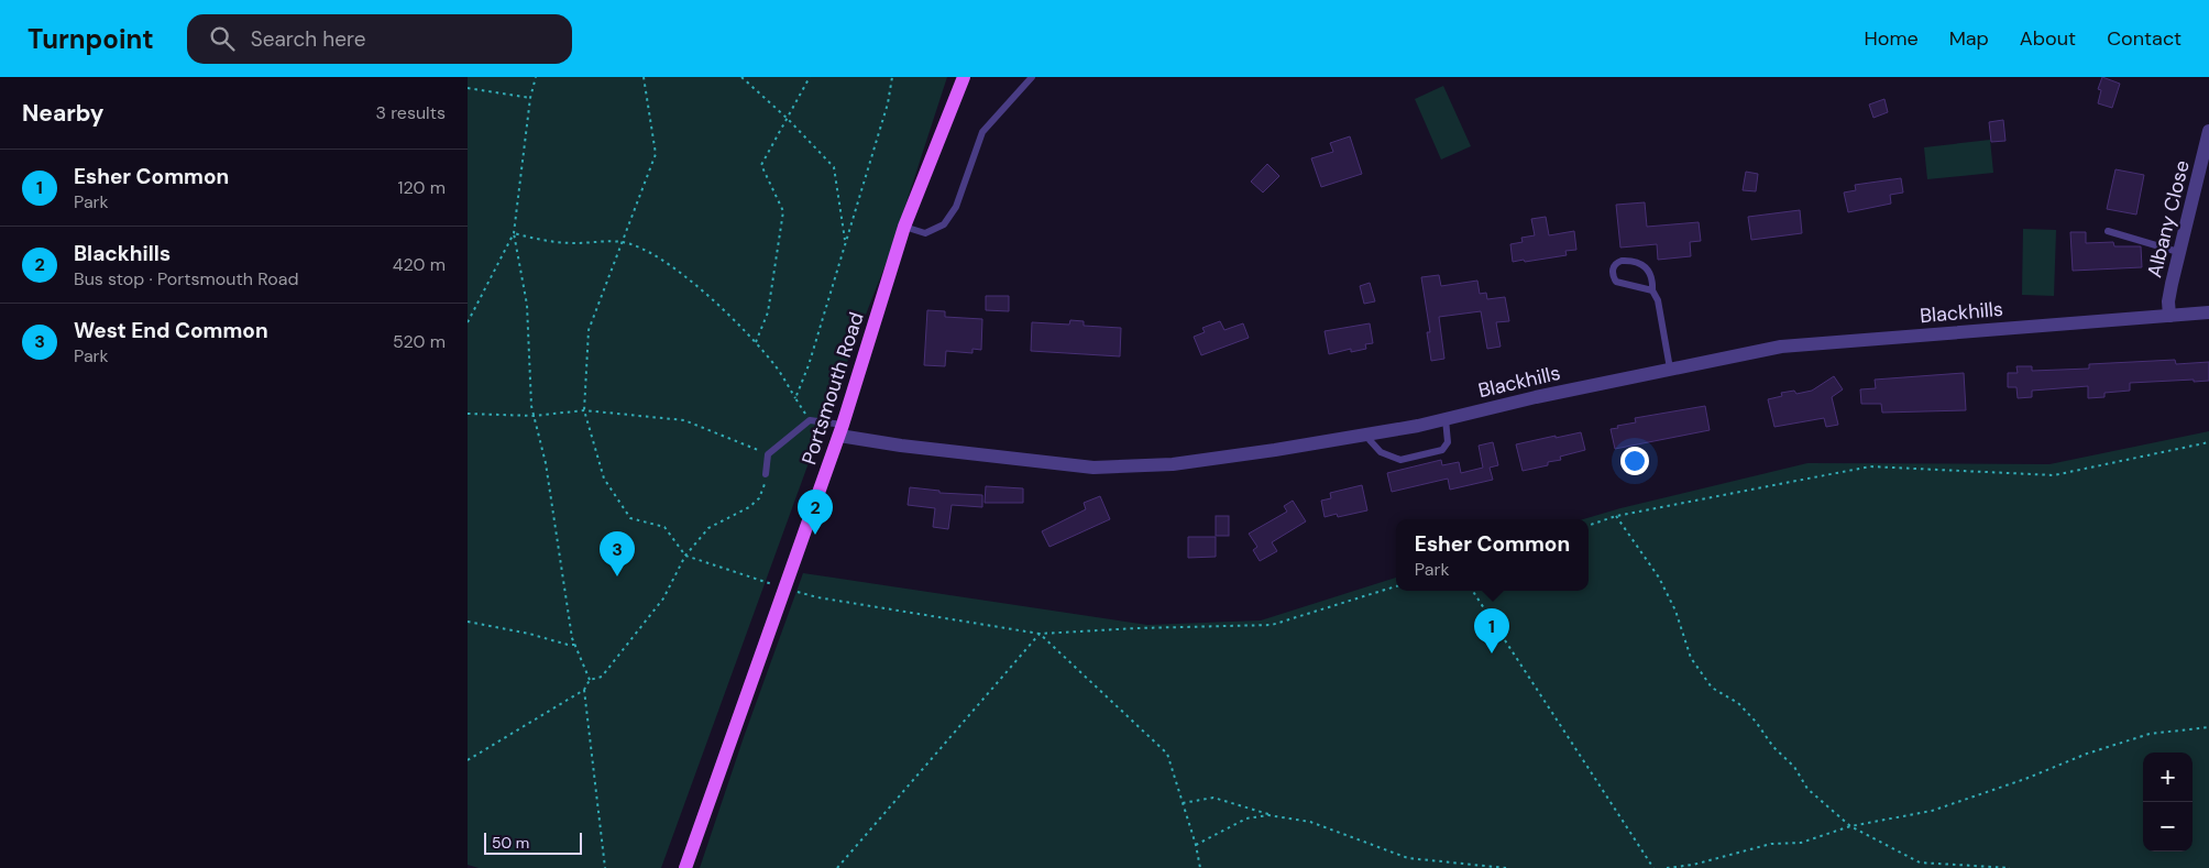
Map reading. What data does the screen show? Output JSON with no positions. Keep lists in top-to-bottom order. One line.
{"streets":{"main road":["Portsmouth Road"],"street":["Albany Close","Blackhills"]},"crossings":[["Albany Close","Blackhills"],["Blackhills","Portsmouth Road"]],"scale_bar":"50 m","page":{"header":"Turnpoint","search":"Search here","nav":["Home","Map","About","Contact"],"heading":["Nearby","3 results"],"list":[{"mark":"1","name":"Esher Common","note":"Park","value":"120 m"},{"mark":"2","name":"Blackhills","note":"Bus stop · Portsmouth Road","value":"420 m"},{"mark":"3","name":"West End Common","note":"Park","value":"520 m"}],"pins":["2","3","1"],"popup":["Esher Common","Park"],"map_buttons":["+","−"],"scale":"50 m"}}
